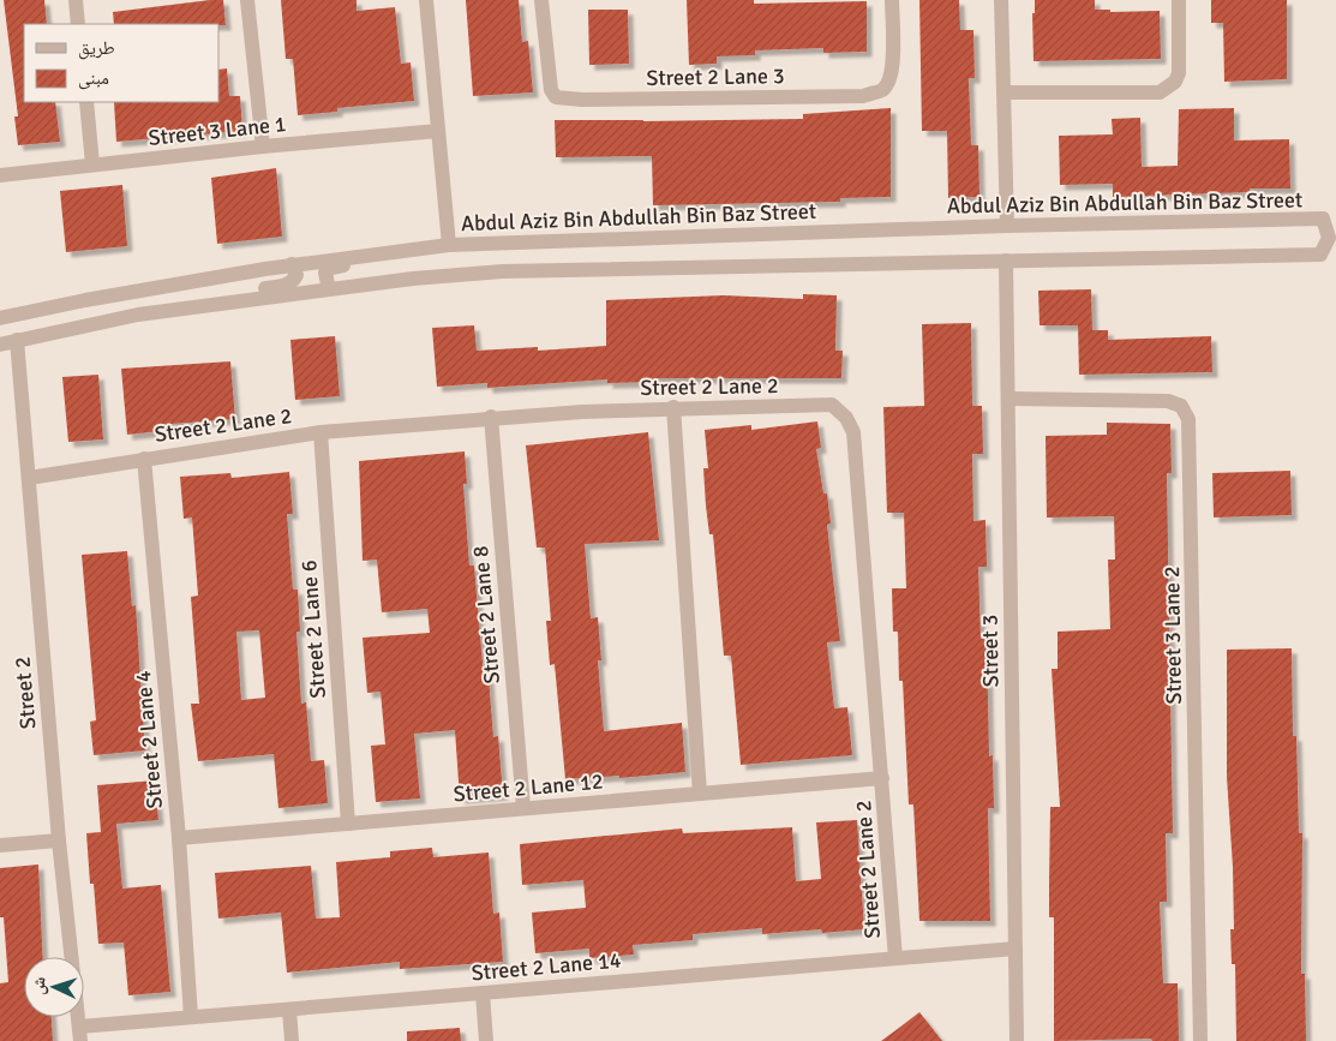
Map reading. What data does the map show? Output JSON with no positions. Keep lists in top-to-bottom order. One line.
{"streets":{"street":["Street 2 Lane 3","Street 3 Lane 1","Abdul Aziz Bin Abdullah Bin Baz Street","Street 2 Lane 2","Street 2 Lane 8","Street 2 Lane 6","Street 3 Lane 2","Street 3","Street 2","Street 2 Lane 4","Street 2 Lane 12","Street 2 Lane 14"]},"crossings":[["Abdul Aziz Bin Abdullah Bin Baz Street","Street 3"],["Abdul Aziz Bin Abdullah Bin Baz Street","Street 2"],["Street 2 Lane 2","Street 2 Lane 8"],["Street 2 Lane 2","Street 2 Lane 6"],["Street 2 Lane 2","Street 2"],["Street 2 Lane 2","Street 2 Lane 4"],["Street 2 Lane 2","Street 2 Lane 12"],["Street 2 Lane 2","Street 2 Lane 14"],["Street 2 Lane 8","Street 2 Lane 12"],["Street 2 Lane 6","Street 2 Lane 12"],["Street 3 Lane 2","Street 3"],["Street 3","Street 2 Lane 14"],["Street 2","Street 2 Lane 14"],["Street 2 Lane 4","Street 2 Lane 12"],["Street 2 Lane 4","Street 2 Lane 14"]],"legend":["طريق","مبنى"],"north":"left"}
